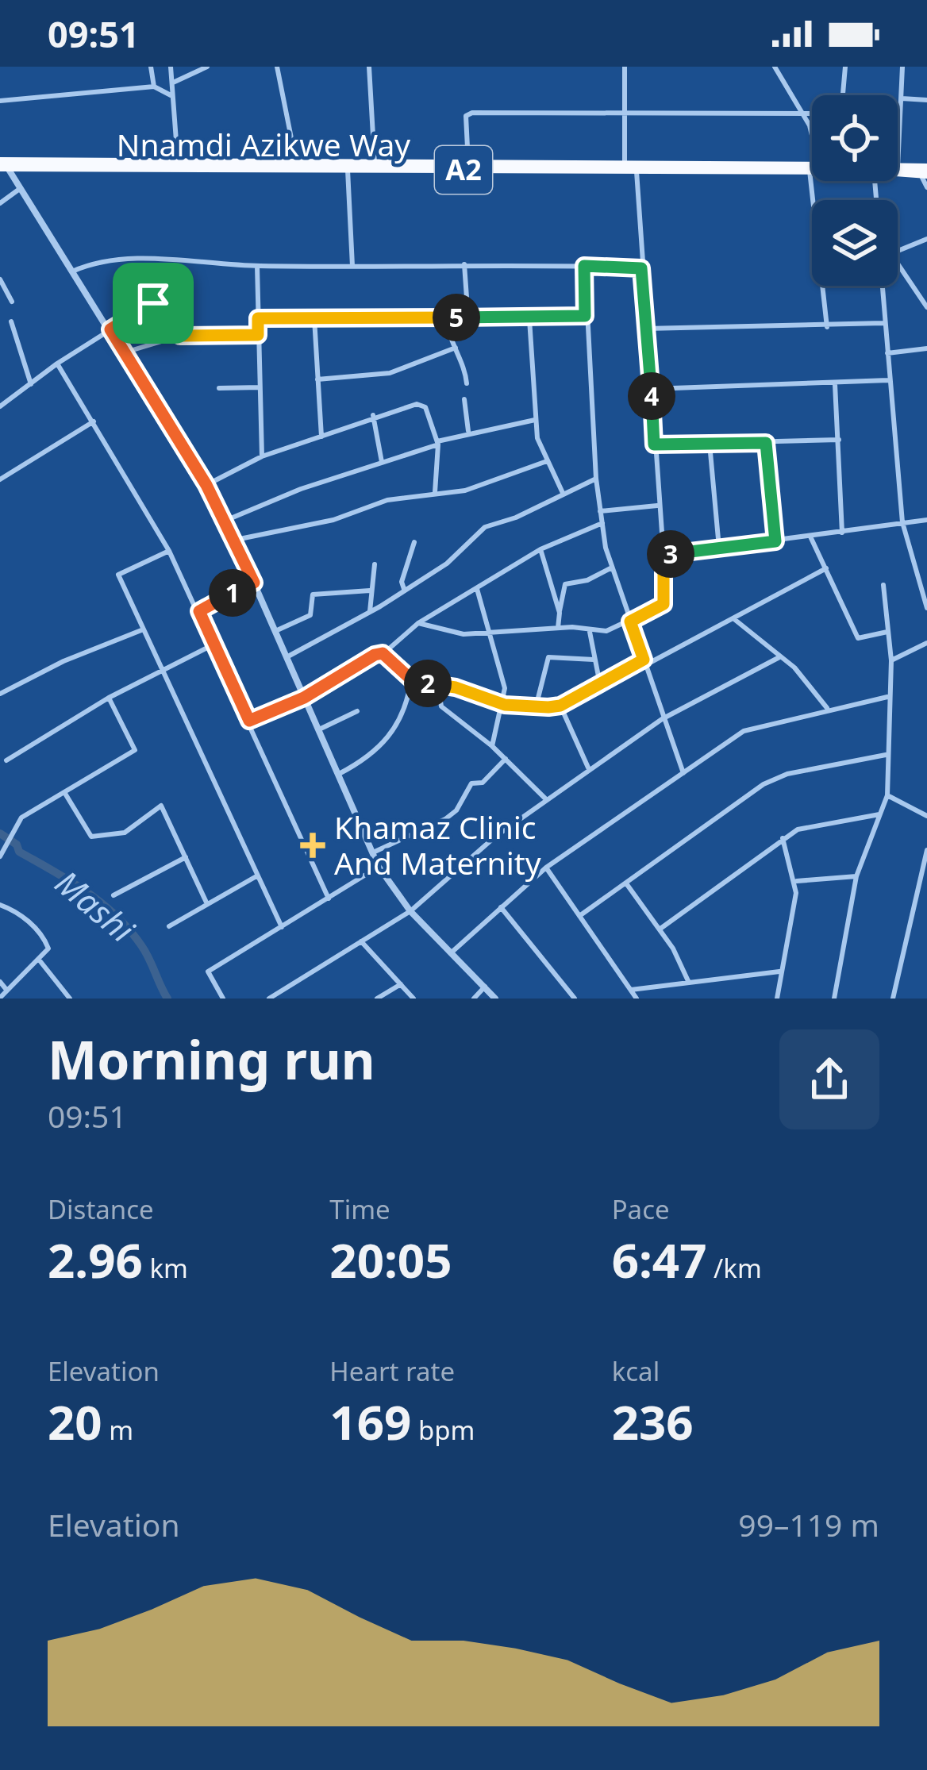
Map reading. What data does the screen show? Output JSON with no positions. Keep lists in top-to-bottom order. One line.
{"streets":{"highway":["Nnamdi Azikwe Way","A2"]},"water":["Mashi"],"places":{"health":["Khamaz Clinic And Maternity"]},"page":{"status":"09:51","pins":["5","4","3","1","2"],"heading":["Morning run","09:51"],"stats":[["Distance","2.96 km"],["Time","20:05"],["Pace","6:47 /km"],["Elevation","20 m"],["Heart rate","169 bpm"],["kcal","236"]],"chart":["Elevation","99–119 m"]}}
